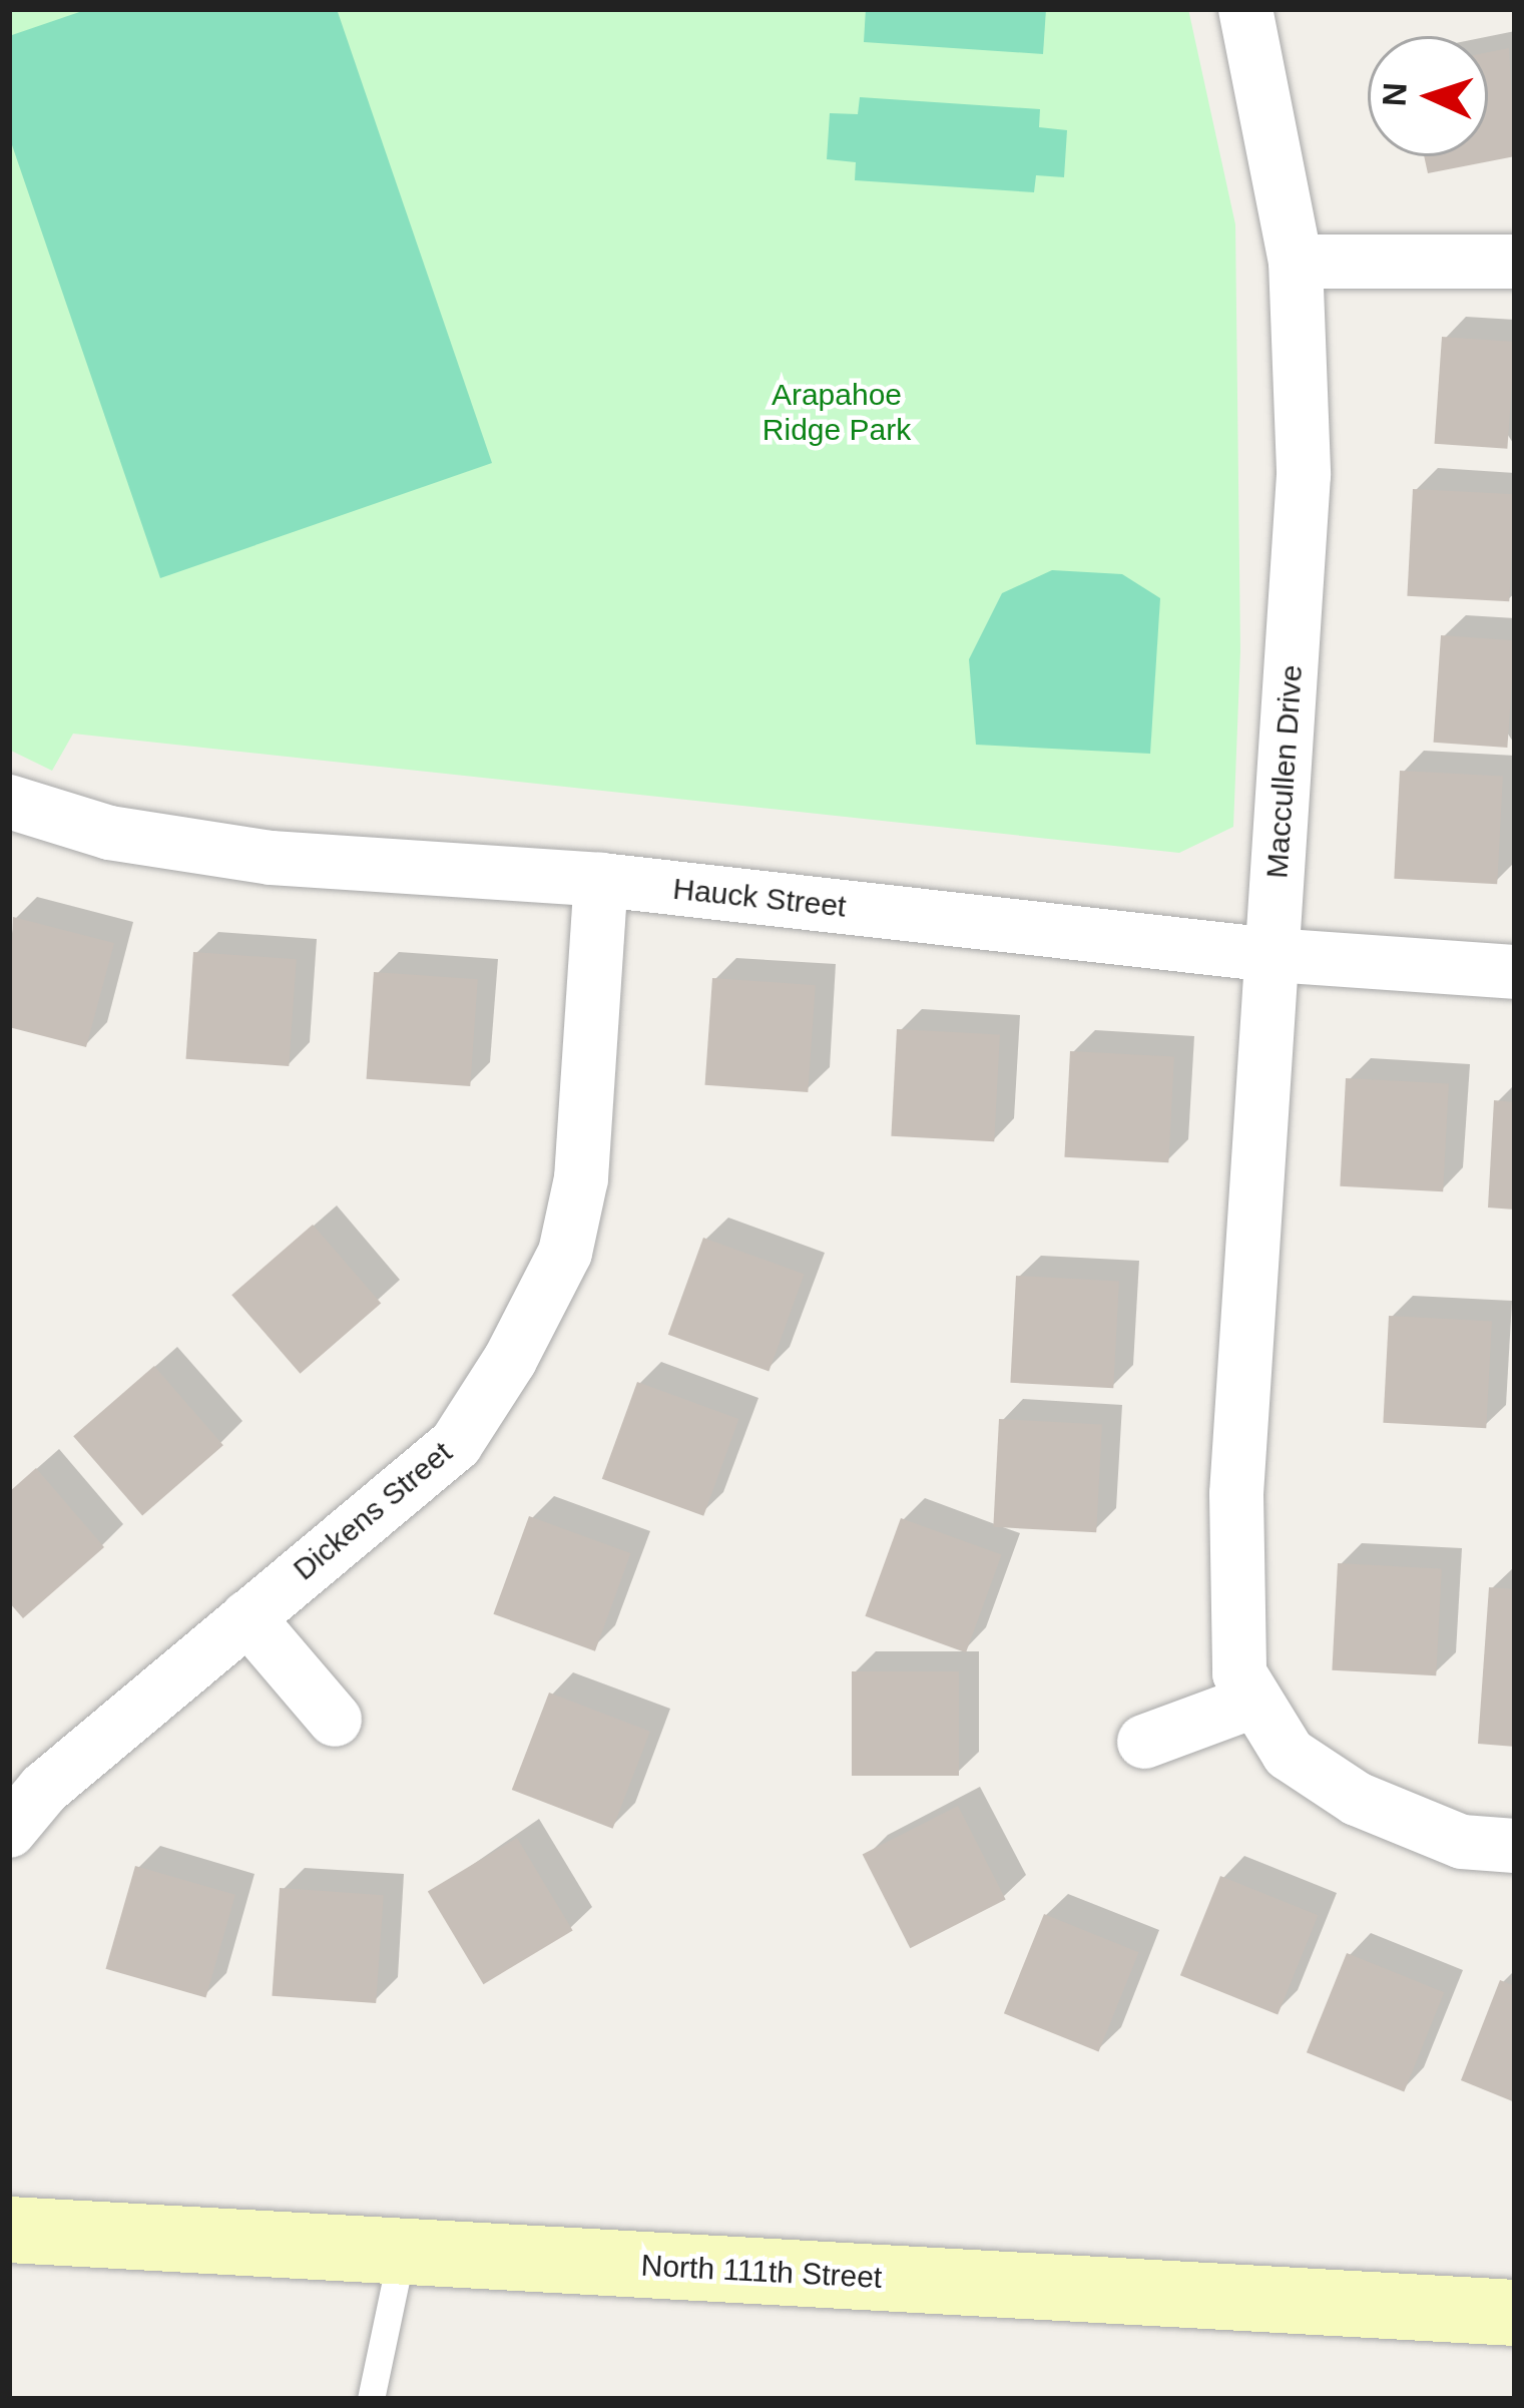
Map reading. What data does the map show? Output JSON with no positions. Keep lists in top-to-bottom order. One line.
{"streets":{"street":["Maccullen Drive","Hauck Street","Dickens Street","North 111th Street"]},"crossings":[["Maccullen Drive","Hauck Street"],["Hauck Street","Dickens Street"]],"parks":["Arapahoe Ridge Park"],"north":"left"}
